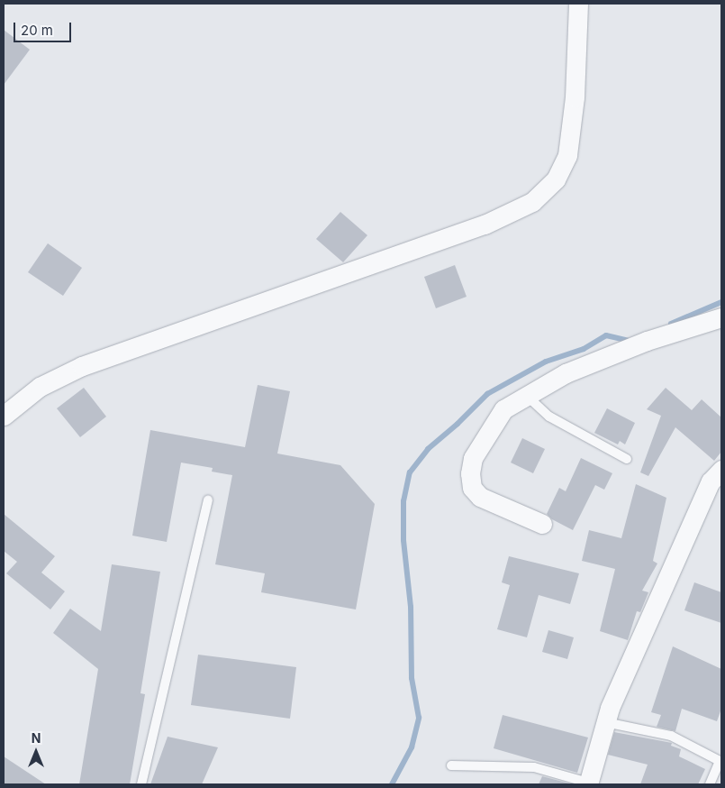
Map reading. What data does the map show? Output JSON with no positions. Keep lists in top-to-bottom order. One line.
{"scale_bar":"20 m","north":"top"}
